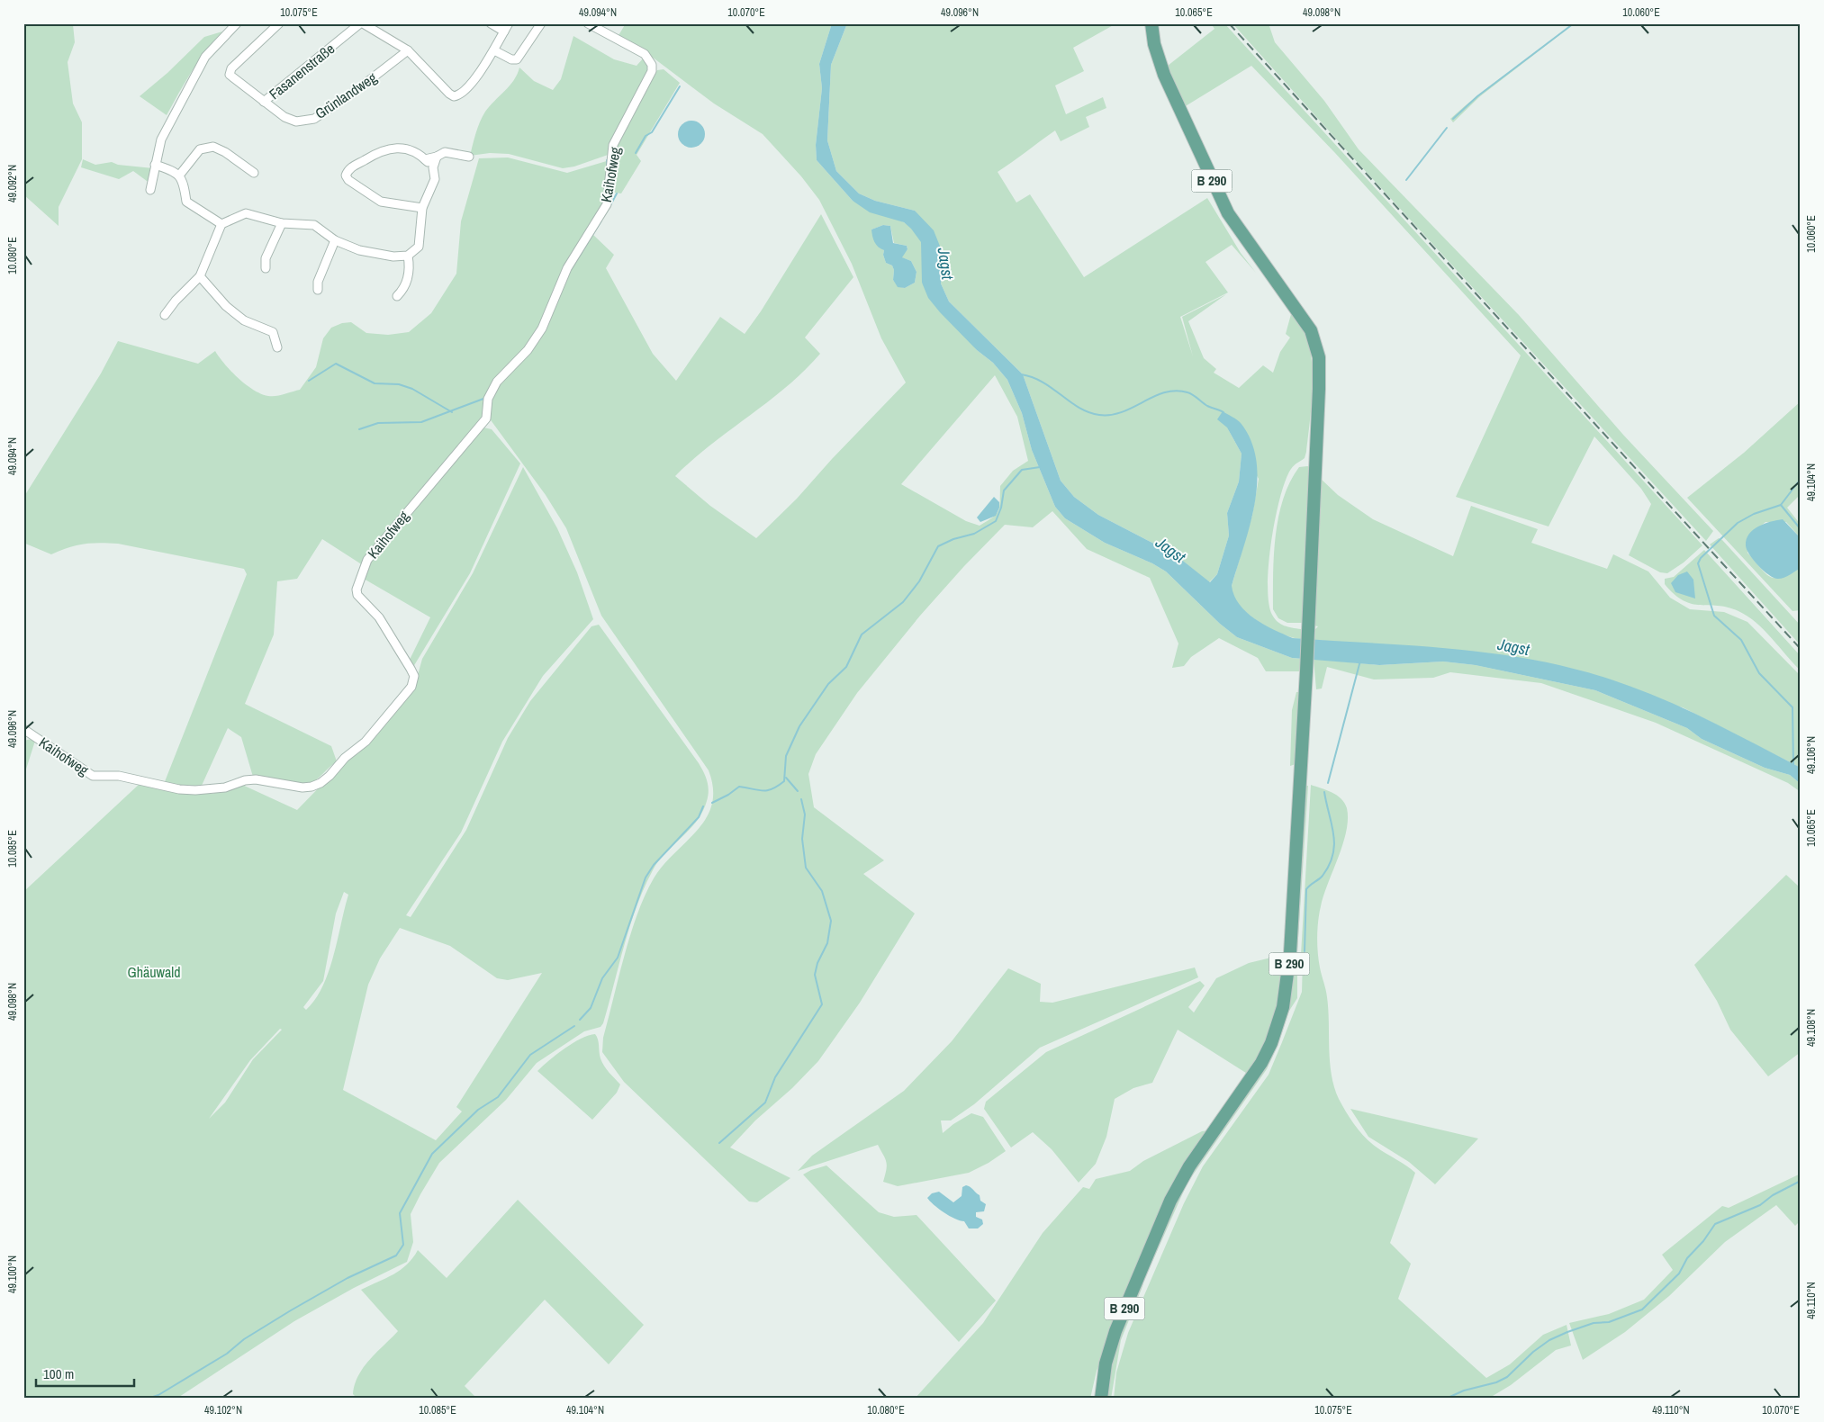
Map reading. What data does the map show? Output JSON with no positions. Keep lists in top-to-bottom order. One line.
{"streets":{"main road":["B 290"],"street":["Fasanenstraße","Grünlandweg","Kaihofweg"]},"crossings":[["Fasanenstraße","Grünlandweg"]],"water":["Jagst"],"parks":["Ghäuwald"],"scale_bar":"100 m","coordinates":["10.075°E","49.094°N","10.070°E","49.096°N","10.065°E","49.098°N","10.060°E","49.092°N","10.080°E","49.104°N","49.106°N","10.085°E","49.108°N","49.100°N","49.110°N","49.102°N"]}
